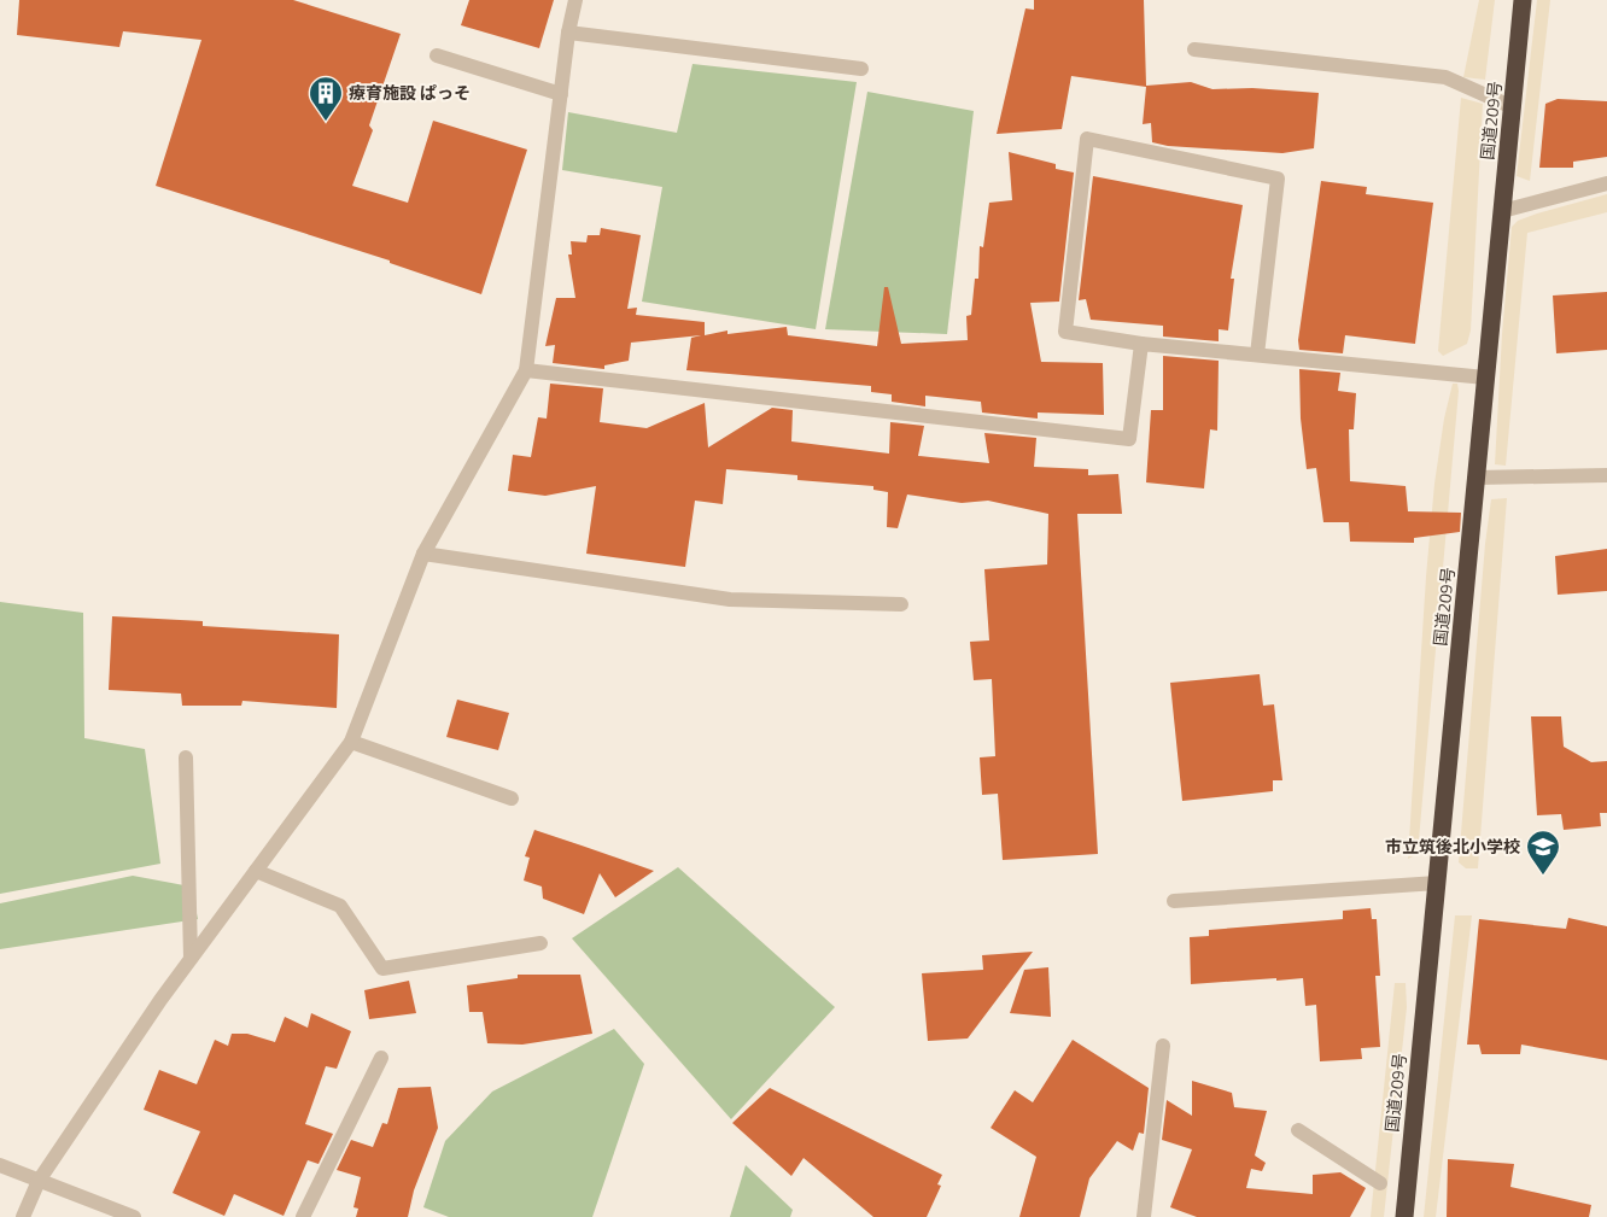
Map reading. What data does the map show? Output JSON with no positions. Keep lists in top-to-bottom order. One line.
{"streets":{"highway":["国道209号"]},"places":{"building":["療育施設 ぱっそ"],"school or university":["市立筑後北小学校"]}}
